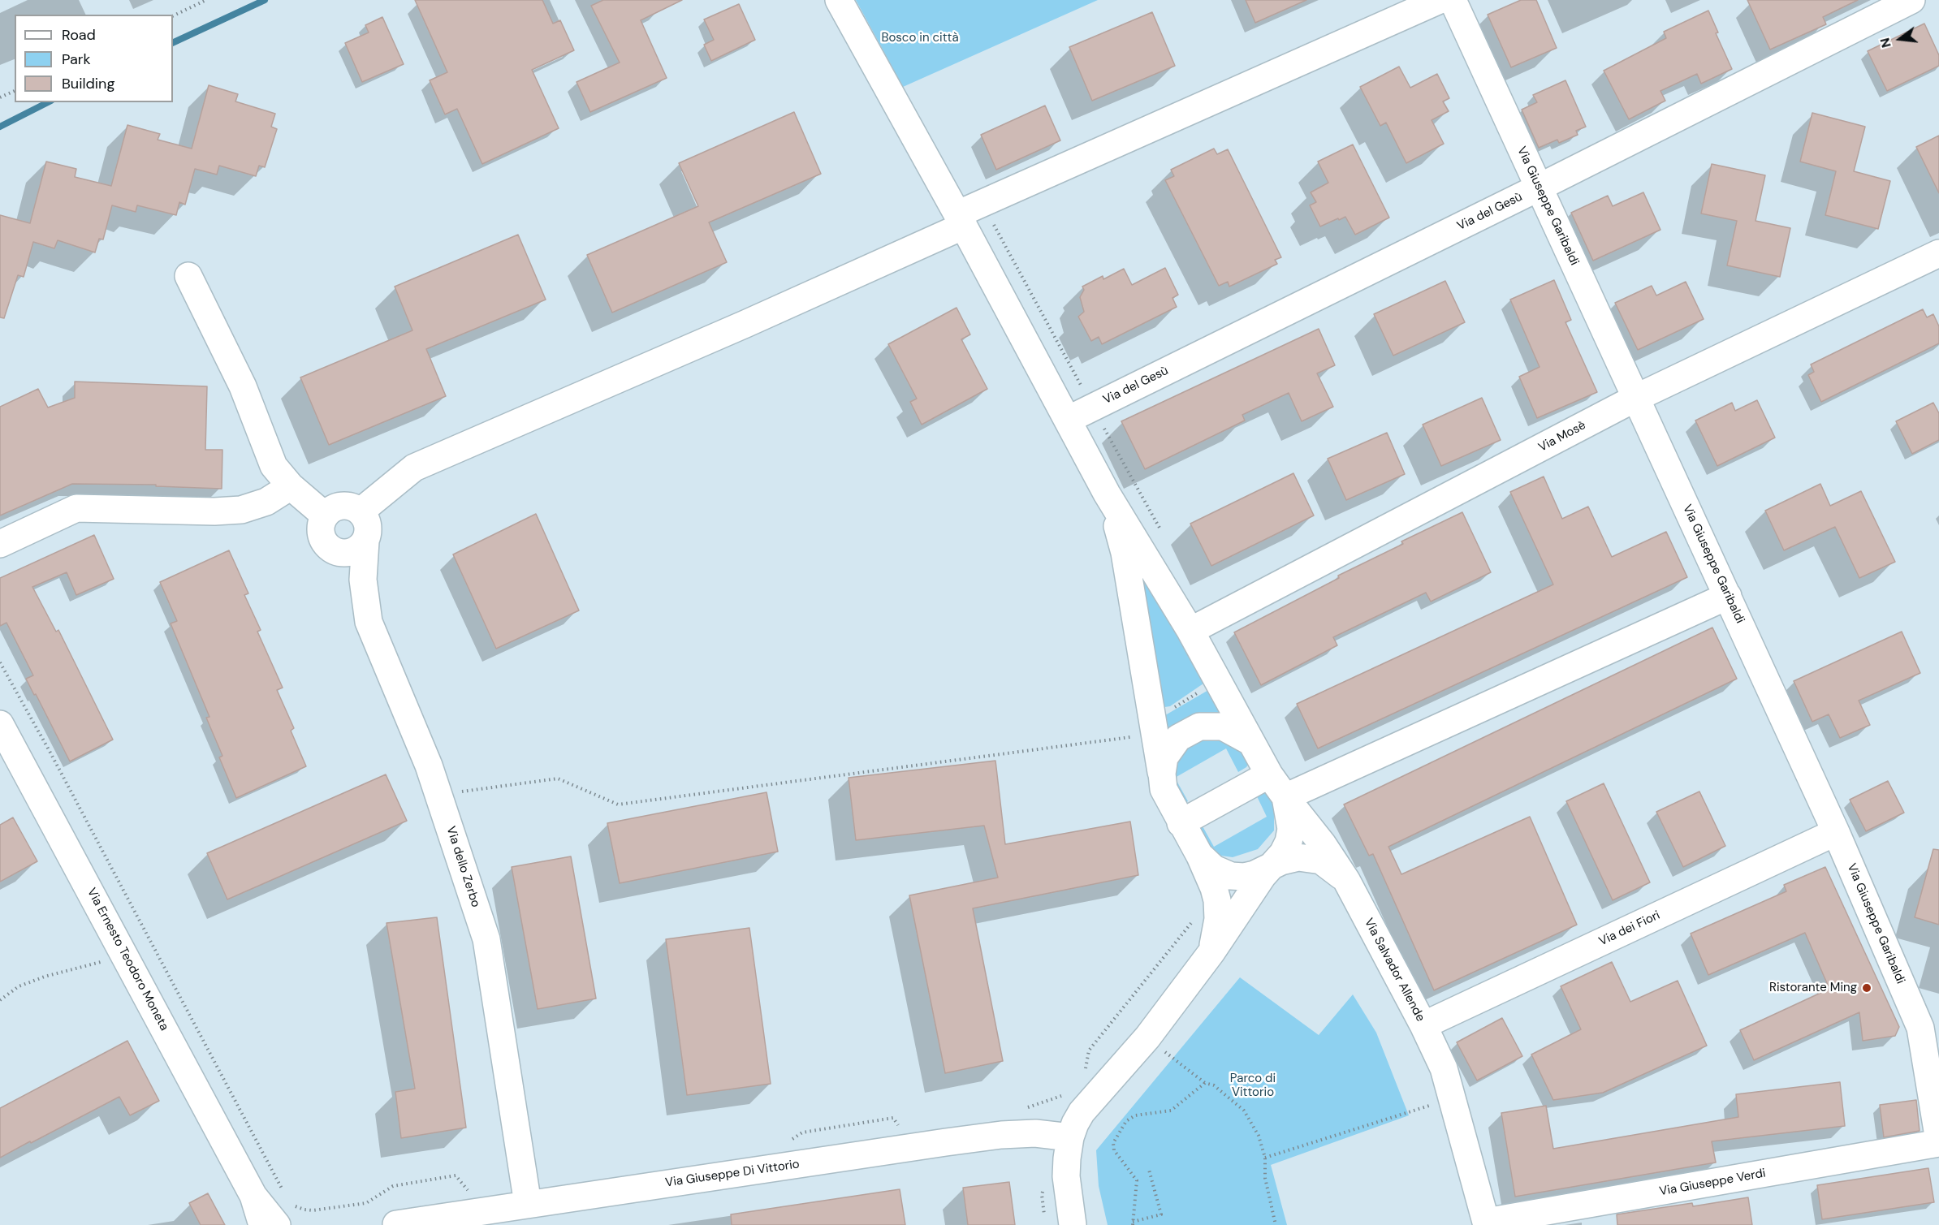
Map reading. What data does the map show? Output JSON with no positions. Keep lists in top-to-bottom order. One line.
{"streets":{"street":["Via Giuseppe Garibaldi","Via del Gesù","Via Mosè","Via dello Zerbo","Via dei Fiori","Via Ernesto Teodoro Moneta","Via Salvador Allende","Via Giuseppe Di Vittorio","Via Giuseppe Verdi"]},"crossings":[["Via Giuseppe Garibaldi","Via del Gesù"],["Via Giuseppe Garibaldi","Via Mosè"],["Via Giuseppe Garibaldi","Via dei Fiori"],["Via Giuseppe Garibaldi","Via Giuseppe Verdi"],["Via Mosè","Via Salvador Allende"],["Via dello Zerbo","Via Giuseppe Di Vittorio"],["Via dei Fiori","Via Salvador Allende"],["Via Salvador Allende","Via Giuseppe Verdi"]],"parks":["Bosco in città","Parco di Vittorio"],"places":["Ristorante Ming"],"legend":["Road","Park","Building"],"north":"left"}
